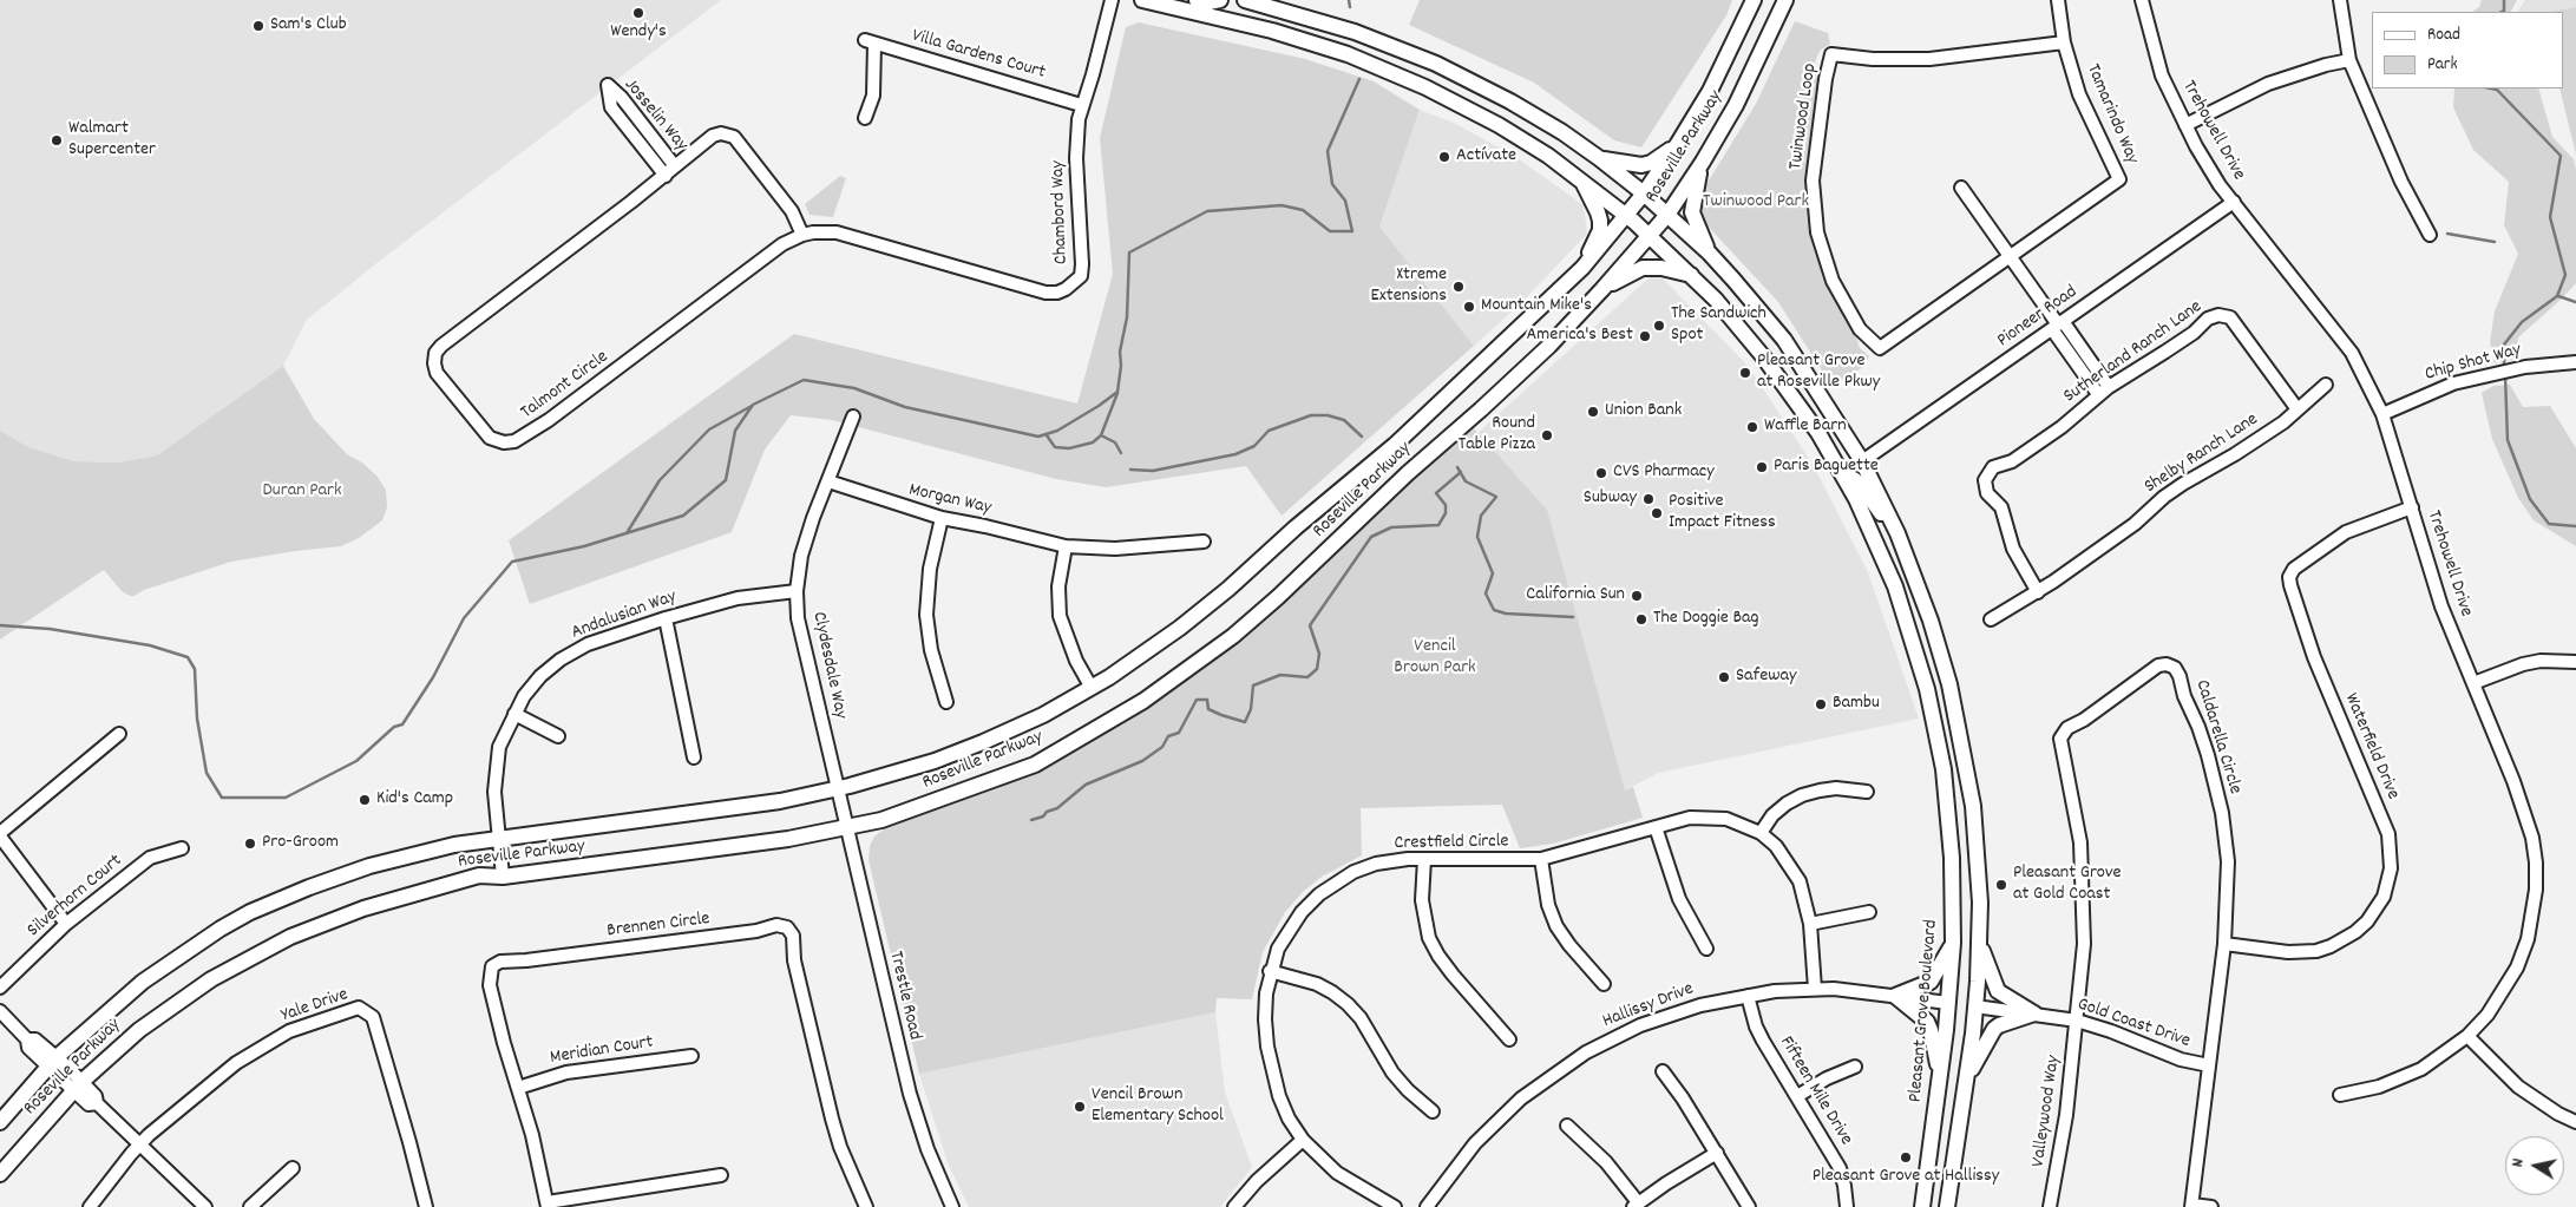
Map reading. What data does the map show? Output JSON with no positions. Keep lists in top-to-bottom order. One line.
{"streets":{"main road":["Roseville Parkway","Pleasant Grove Boulevard"],"street":["Villa Gardens Court","Tamarindo Way","Josselin Way","Twinwood Loop","Trehowell Drive","Chambord Way","Pioneer Road","Sutherland Ranch Lane","Chip Shot Way","Talmont Circle","Shelby Ranch Lane","Morgan Way","Andalusian Way","Clydesdale Way","Caldarella Circle","Waterfield Drive","Crestfield Circle","Silverhorn Court","Brennen Circle","Trestle Road","Yale Drive","Hallissy Drive","Gold Coast Drive","Meridian Court","Fifteen Mile Drive","Valleywood Way"]},"crossings":[["Villa Gardens Court","Chambord Way"],["Tamarindo Way","Twinwood Loop"],["Josselin Way","Talmont Circle"],["Trehowell Drive","Pioneer Road"],["Trehowell Drive","Chip Shot Way"],["Trehowell Drive","Waterfield Drive"],["Roseville Parkway","Andalusian Way"],["Roseville Parkway","Clydesdale Way"],["Roseville Parkway","Trestle Road"],["Roseville Parkway","Pleasant Grove Boulevard"],["Chambord Way","Talmont Circle"],["Sutherland Ranch Lane","Shelby Ranch Lane"],["Morgan Way","Clydesdale Way"],["Andalusian Way","Clydesdale Way"],["Clydesdale Way","Trestle Road"],["Caldarella Circle","Waterfield Drive"],["Caldarella Circle","Gold Coast Drive"],["Caldarella Circle","Valleywood Way"],["Crestfield Circle","Hallissy Drive"],["Brennen Circle","Meridian Court"],["Hallissy Drive","Pleasant Grove Boulevard"],["Hallissy Drive","Fifteen Mile Drive"],["Gold Coast Drive","Valleywood Way"]],"parks":["Twinwood Park","Duran Park","Vencil Brown Park"],"places":["Wendy's","Sam's Club","Walmart Supercenter","Actívate","Xtreme Extensions","Mountain Mike's","The Sandwich Spot","America's Best","Pleasant Grove at Roseville Pkwy","Union Bank","Waffle Barn","Round Table Pizza","Paris Baguette","CVS Pharmacy","Subway","Positive Impact Fitness","California Sun","The Doggie Bag","Safeway","Bambu","Kid's Camp","Pro-Groom","Pleasant Grove at Gold Coast","Vencil Brown Elementary School","Pleasant Grove at Hallissy"],"legend":["Road","Park"],"north":"left"}
